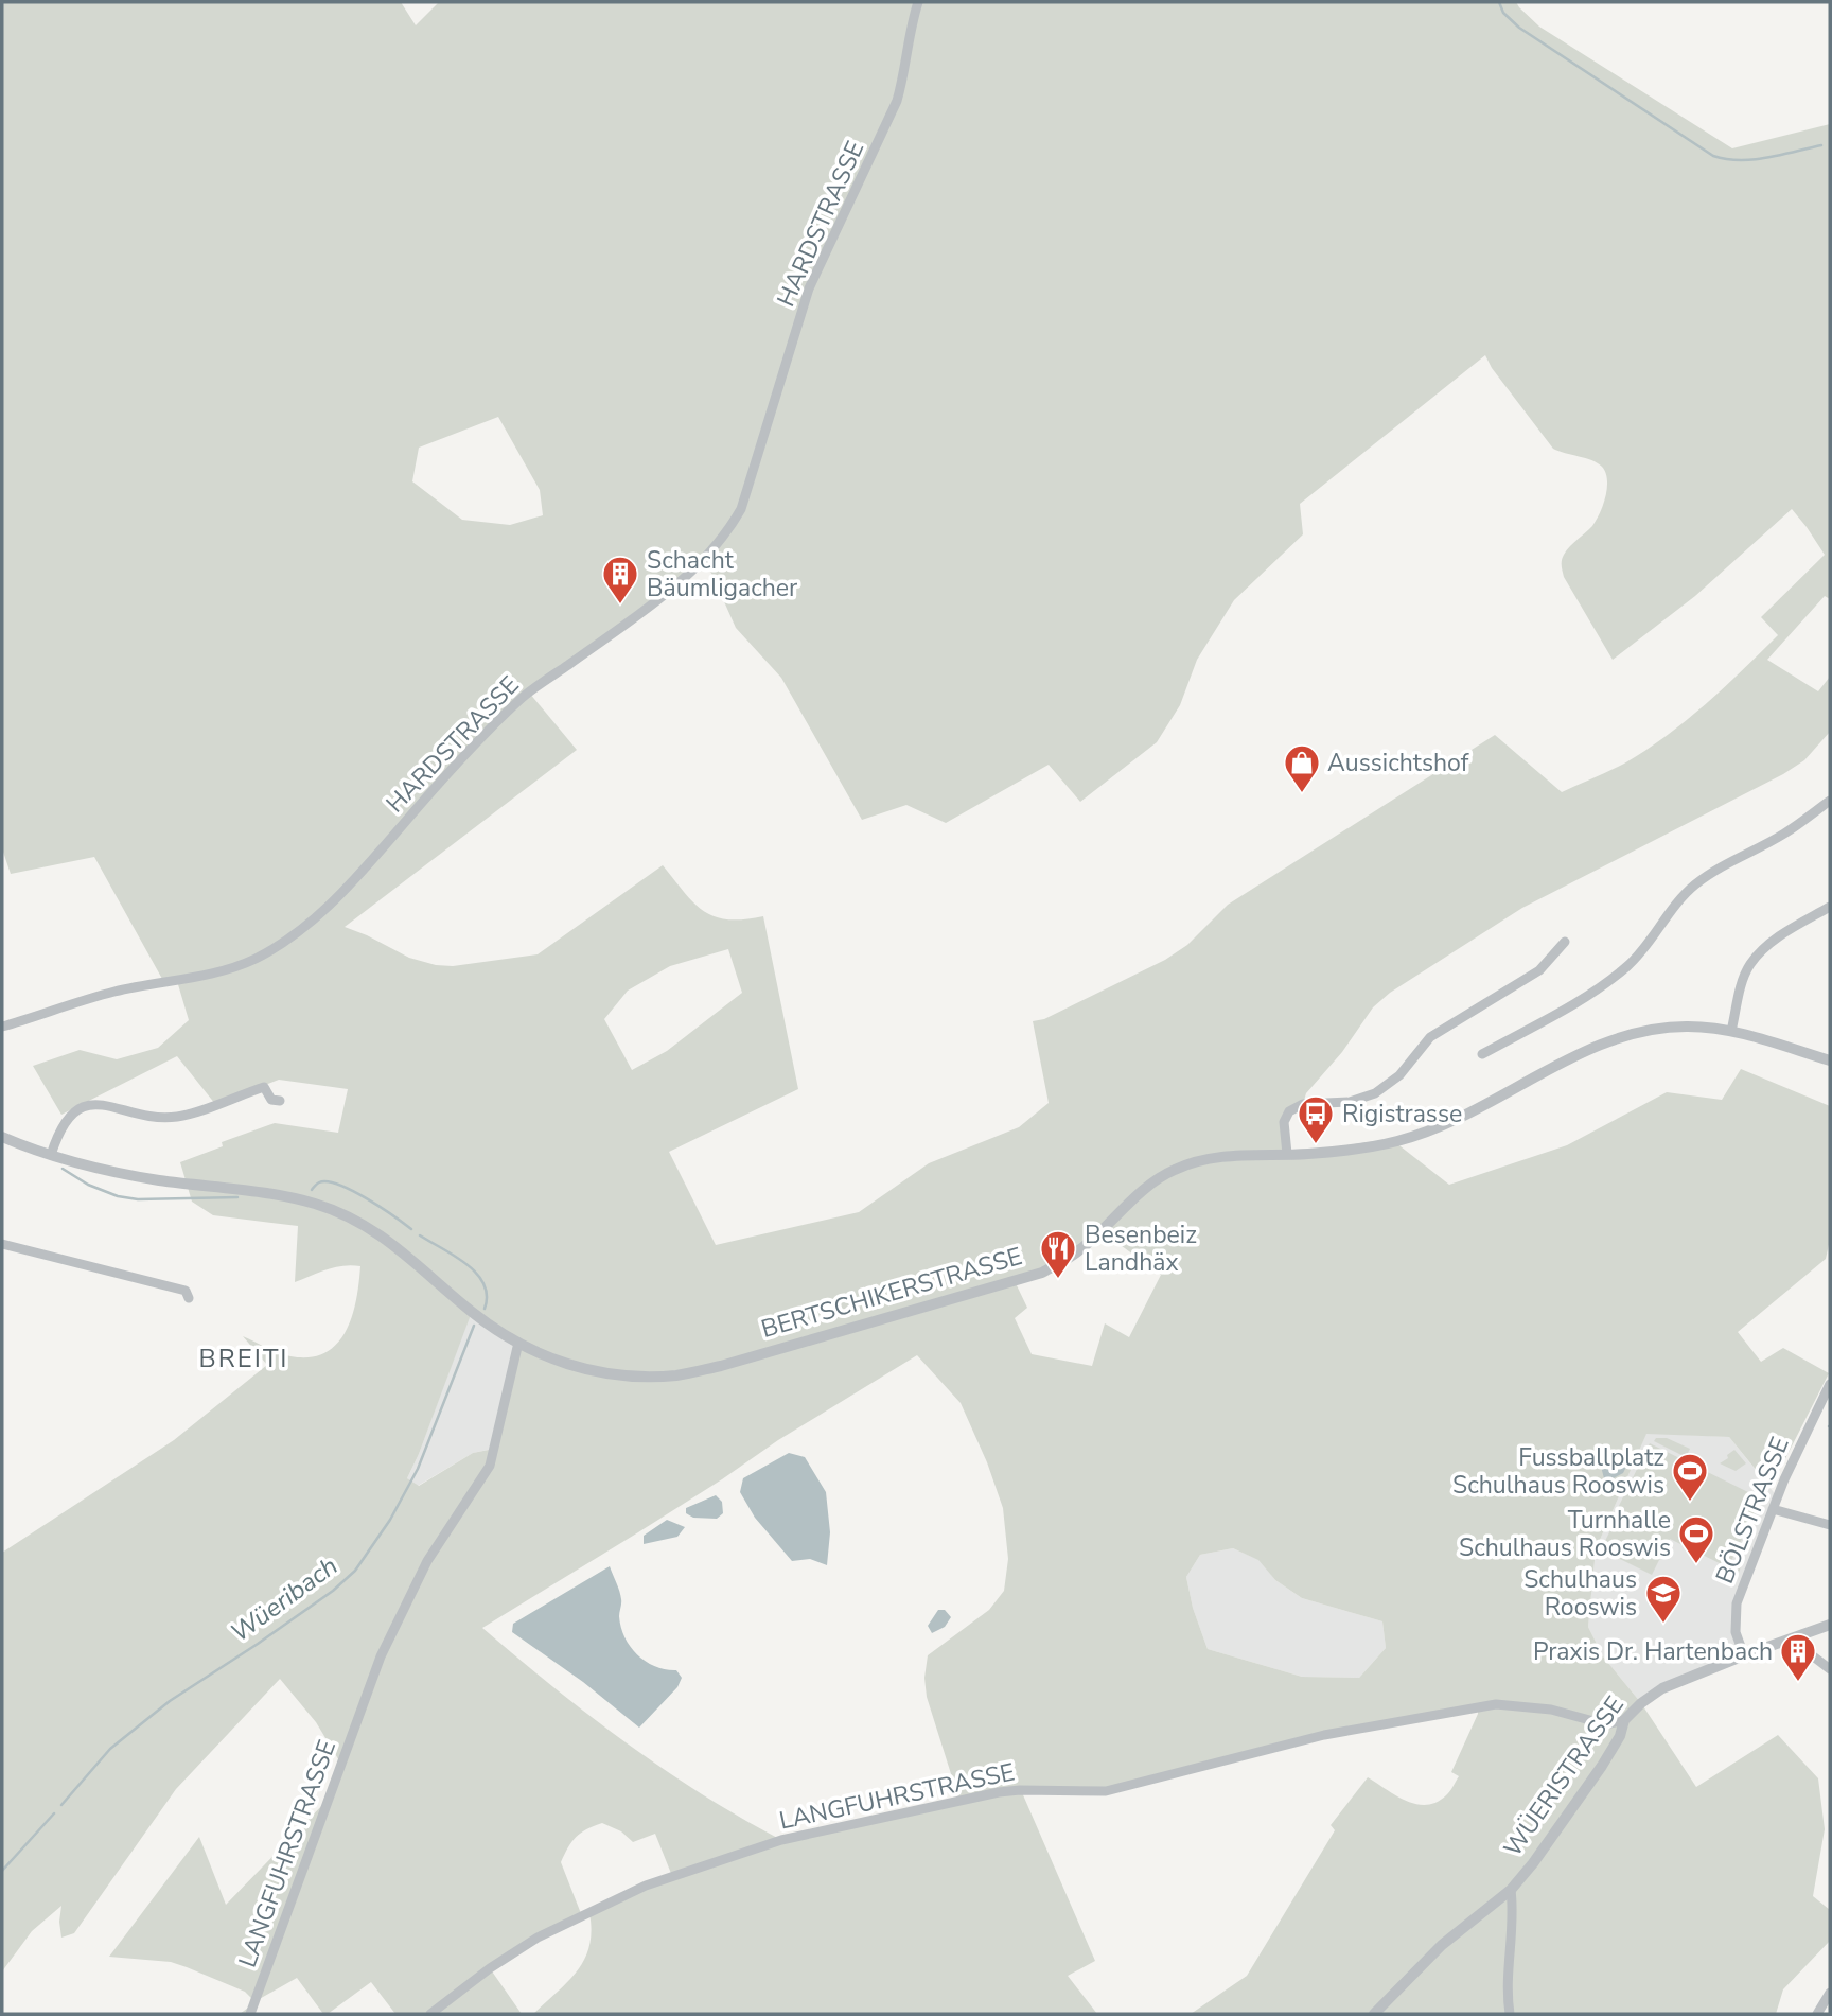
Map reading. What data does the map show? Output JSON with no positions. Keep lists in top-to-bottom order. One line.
{"streets":{"street":["HARDSTRASSE","BERTSCHIKERSTRASSE","BÖLSTRASSE","WÜERISTRASSE","LANGFUHRSTRASSE"]},"crossings":[["BERTSCHIKERSTRASSE","LANGFUHRSTRASSE"],["BÖLSTRASSE","WÜERISTRASSE"],["WÜERISTRASSE","LANGFUHRSTRASSE"]],"districts":["BREITI"],"water":["Wüeribach"],"places":{"building":["Schacht Bäumligacher","Praxis Dr. Hartenbach"],"shop":["Aussichtshof"],"bus stop":["Rigistrasse"],"restaurant":["Besenbeiz Landhäx"],"sports":["Fussballplatz Schulhaus Rooswis","Turnhalle Schulhaus Rooswis"],"school or university":["Schulhaus Rooswis"]}}
